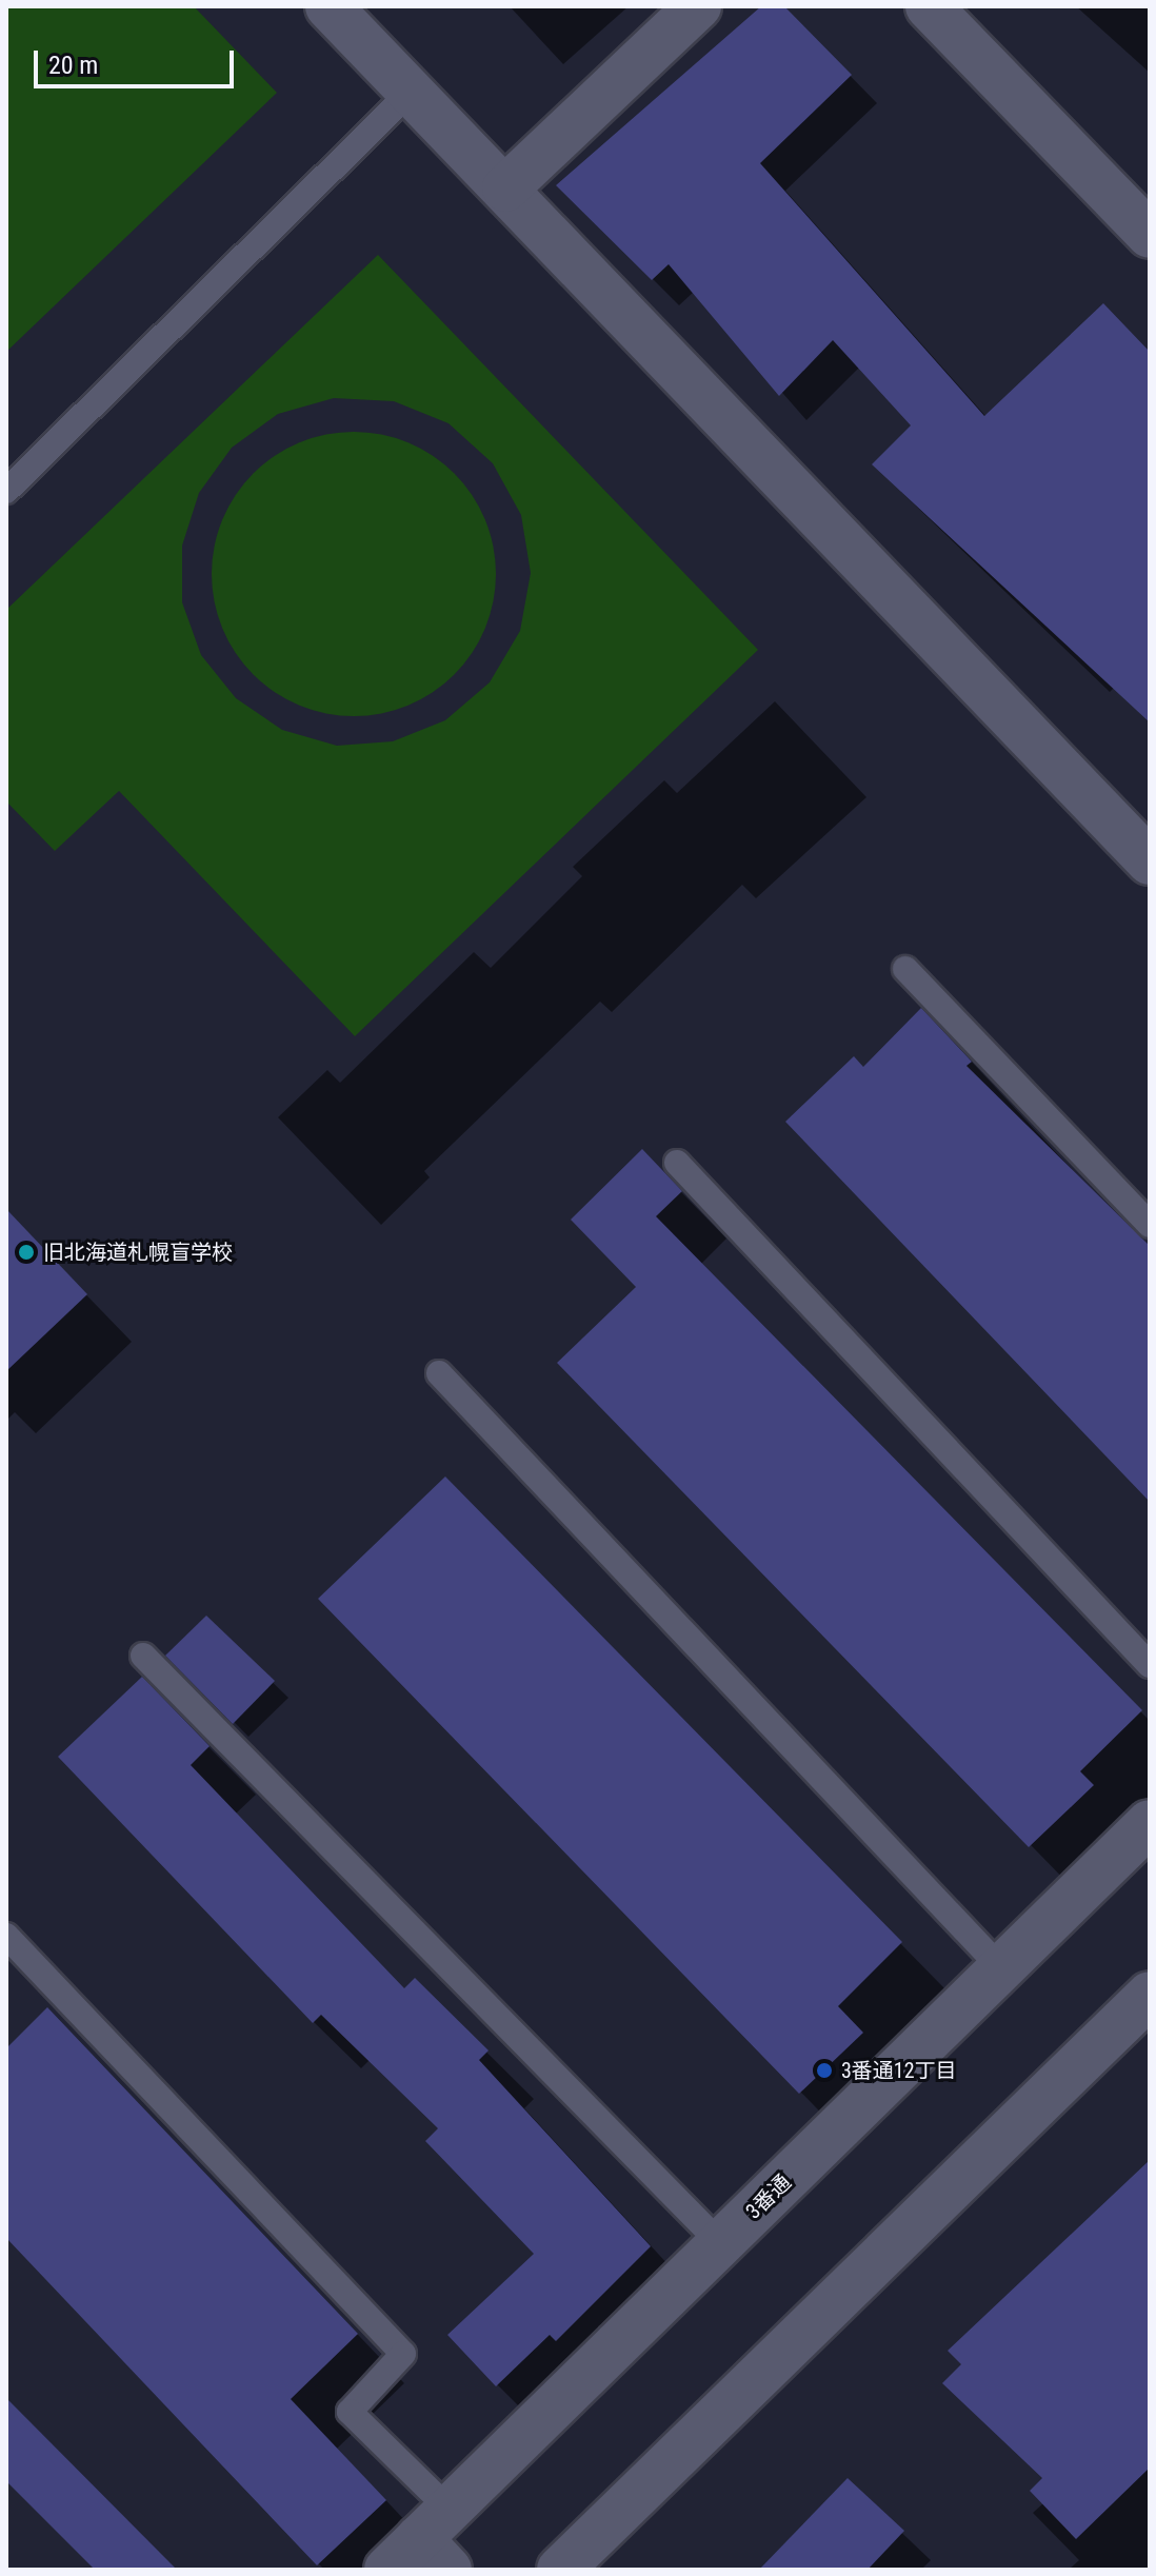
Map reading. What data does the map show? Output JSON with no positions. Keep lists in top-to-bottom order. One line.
{"streets":{"street":["3番通"]},"places":["旧北海道札幌盲学校","3番通12丁目"],"scale_bar":"20 m"}
